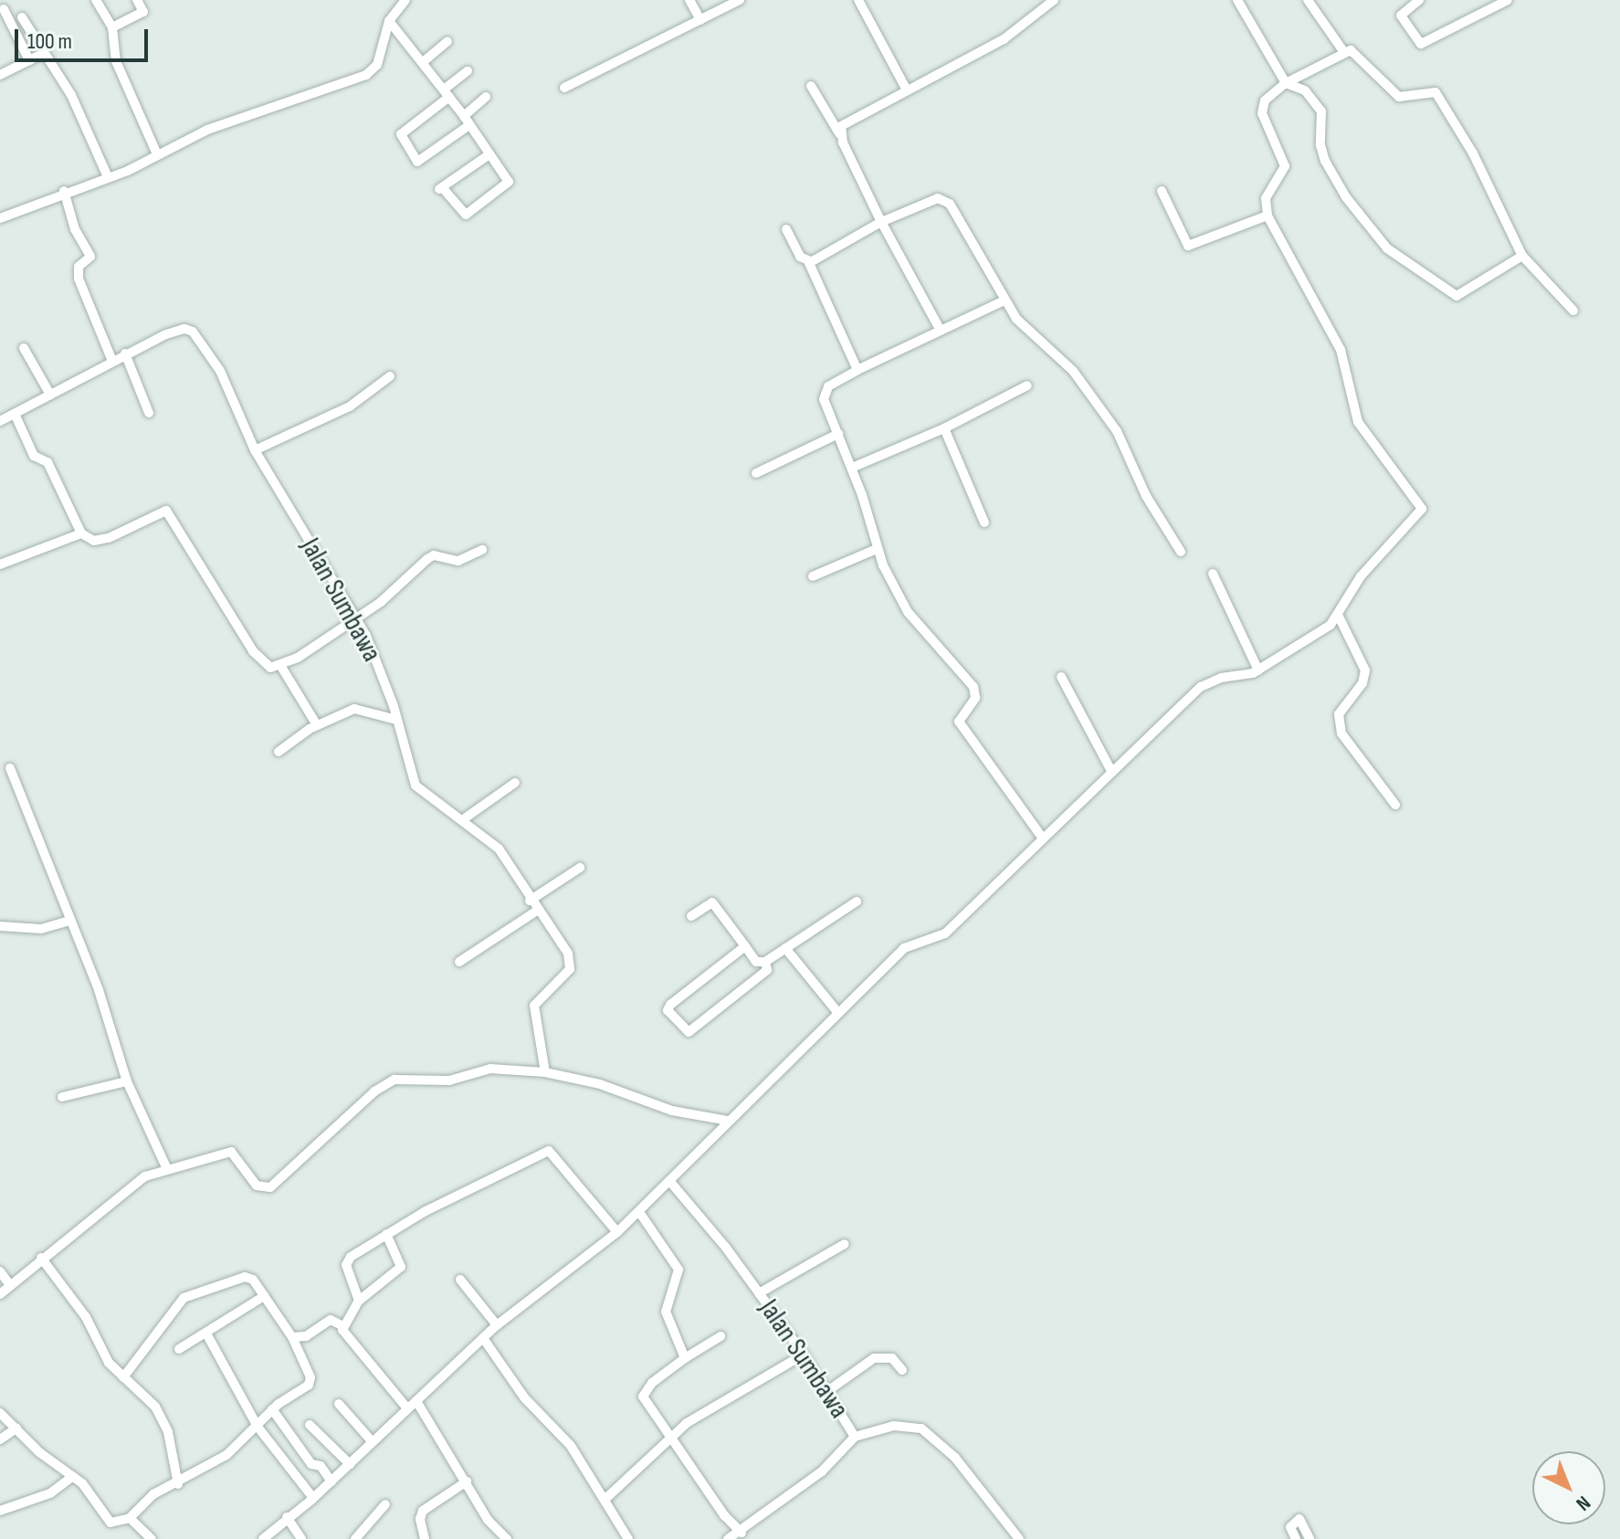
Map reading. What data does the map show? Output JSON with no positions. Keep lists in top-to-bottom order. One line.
{"streets":{"street":["Jalan Sumbawa"]},"scale_bar":"100 m","north":"bottom right"}
